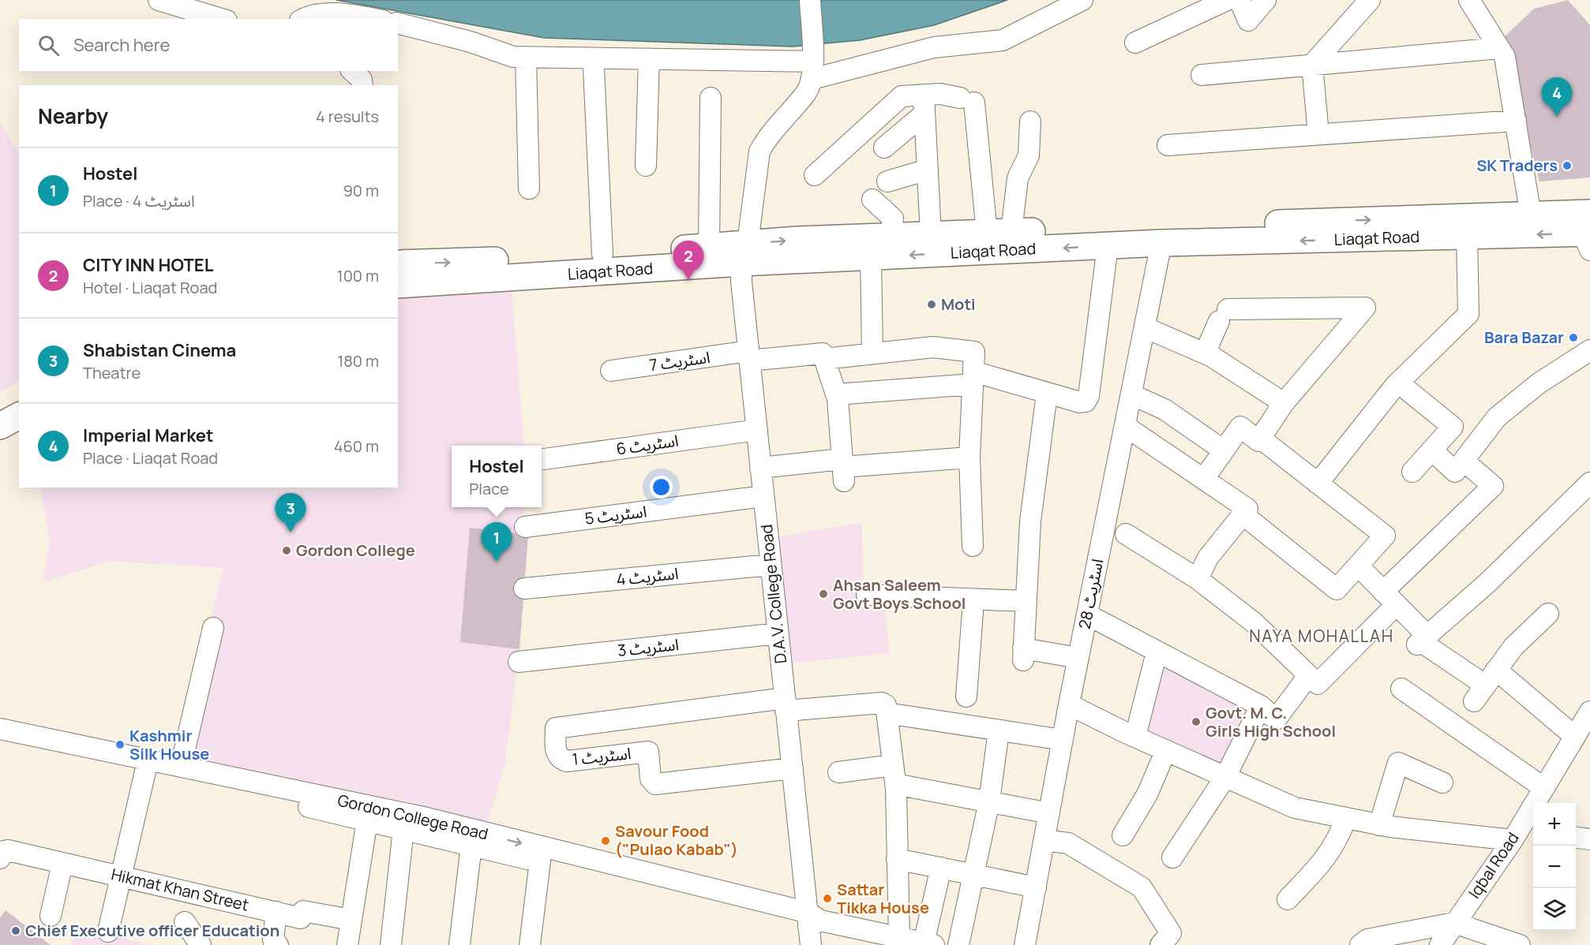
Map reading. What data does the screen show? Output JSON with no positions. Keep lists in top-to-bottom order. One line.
{"streets":{"main road":["Liaqat Road"],"street":["اسٹریٹ 7","اسٹریٹ 6","اسٹریٹ 5","اسٹریٹ 4","D.A.V. College Road","اسٹریٹ 28","اسٹریٹ 3","اسٹریٹ 1","Gordon College Road","Iqbal Road","Hikmat Khan Street"]},"crossings":[["Liaqat Road","D.A.V. College Road"],["Liaqat Road","اسٹریٹ 28"],["اسٹریٹ 7","D.A.V. College Road"],["اسٹریٹ 6","D.A.V. College Road"],["اسٹریٹ 5","D.A.V. College Road"],["اسٹریٹ 4","D.A.V. College Road"],["D.A.V. College Road","اسٹریٹ 3"],["D.A.V. College Road","اسٹریٹ 1"],["D.A.V. College Road","Gordon College Road"]],"districts":["NAYA MOHALLAH"],"places":["SK Traders","Moti","Bara Bazar","Gordon College","Ahsan Saleem Govt Boys School","Govt. M. C. Girls High School","Kashmir Silk House","Savour Food (\"Pulao Kabab\")","Sattar Tikka House","Chief Executive officer Education"],"page":{"search":"Search here","pins":["4","2","3","1"],"heading":["Nearby","4 results"],"list":[{"mark":"1","name":"Hostel","note":"Place · اسٹریٹ 4","value":"90 m"},{"mark":"2","name":"CITY INN HOTEL","note":"Hotel · Liaqat Road","value":"100 m"},{"mark":"3","name":"Shabistan Cinema","note":"Theatre","value":"180 m"},{"mark":"4","name":"Imperial Market","note":"Place · Liaqat Road","value":"460 m"}],"popup":["Hostel","Place"],"map_buttons":["+","−"]}}
